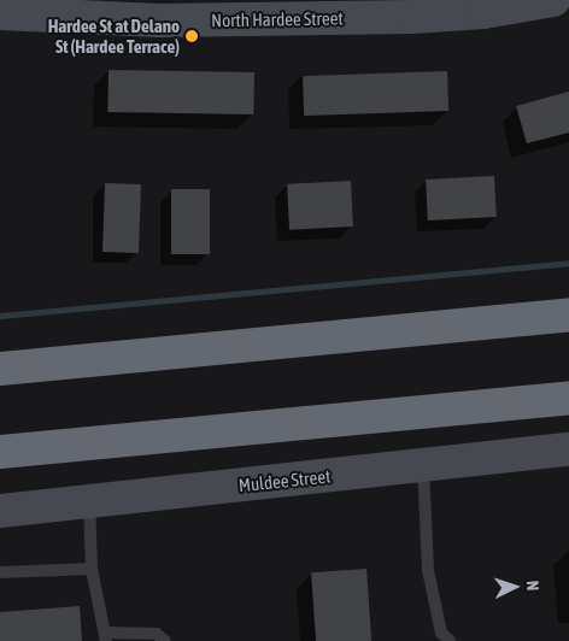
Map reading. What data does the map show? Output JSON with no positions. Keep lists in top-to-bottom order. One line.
{"streets":{"street":["North Hardee Street","Muldee Street"]},"places":["Hardee St at Delano St (Hardee Terrace)"],"north":"right"}
